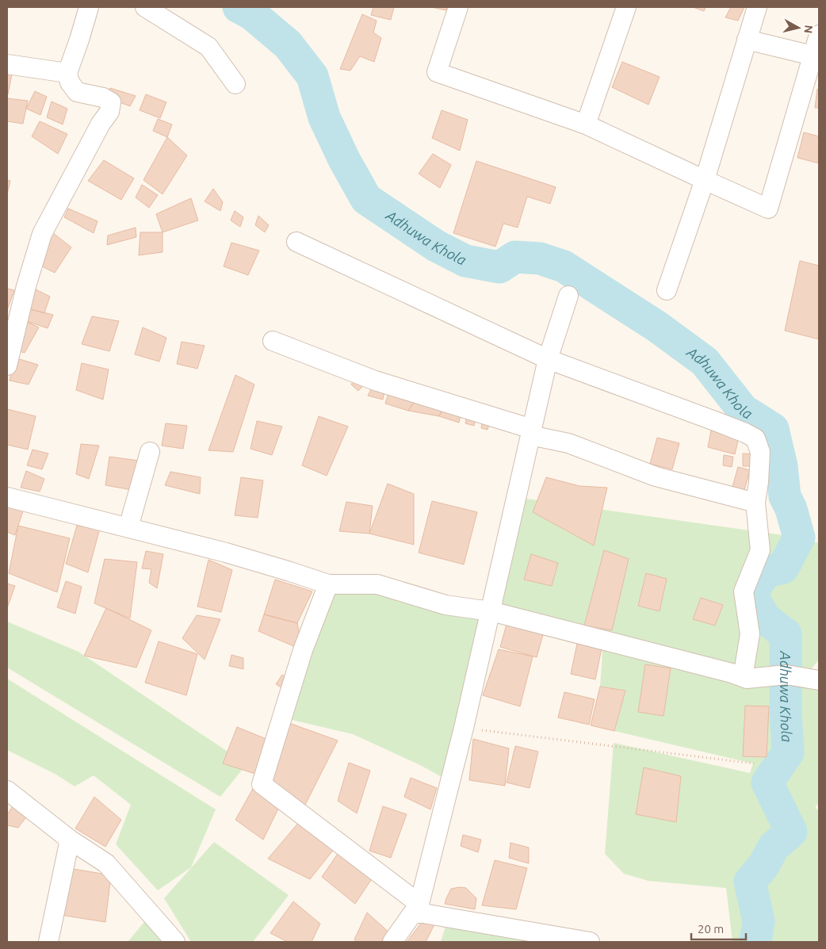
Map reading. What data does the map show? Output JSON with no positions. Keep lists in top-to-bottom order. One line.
{"water":["Adhuwa Khola"],"scale_bar":"20 m","north":"right"}
